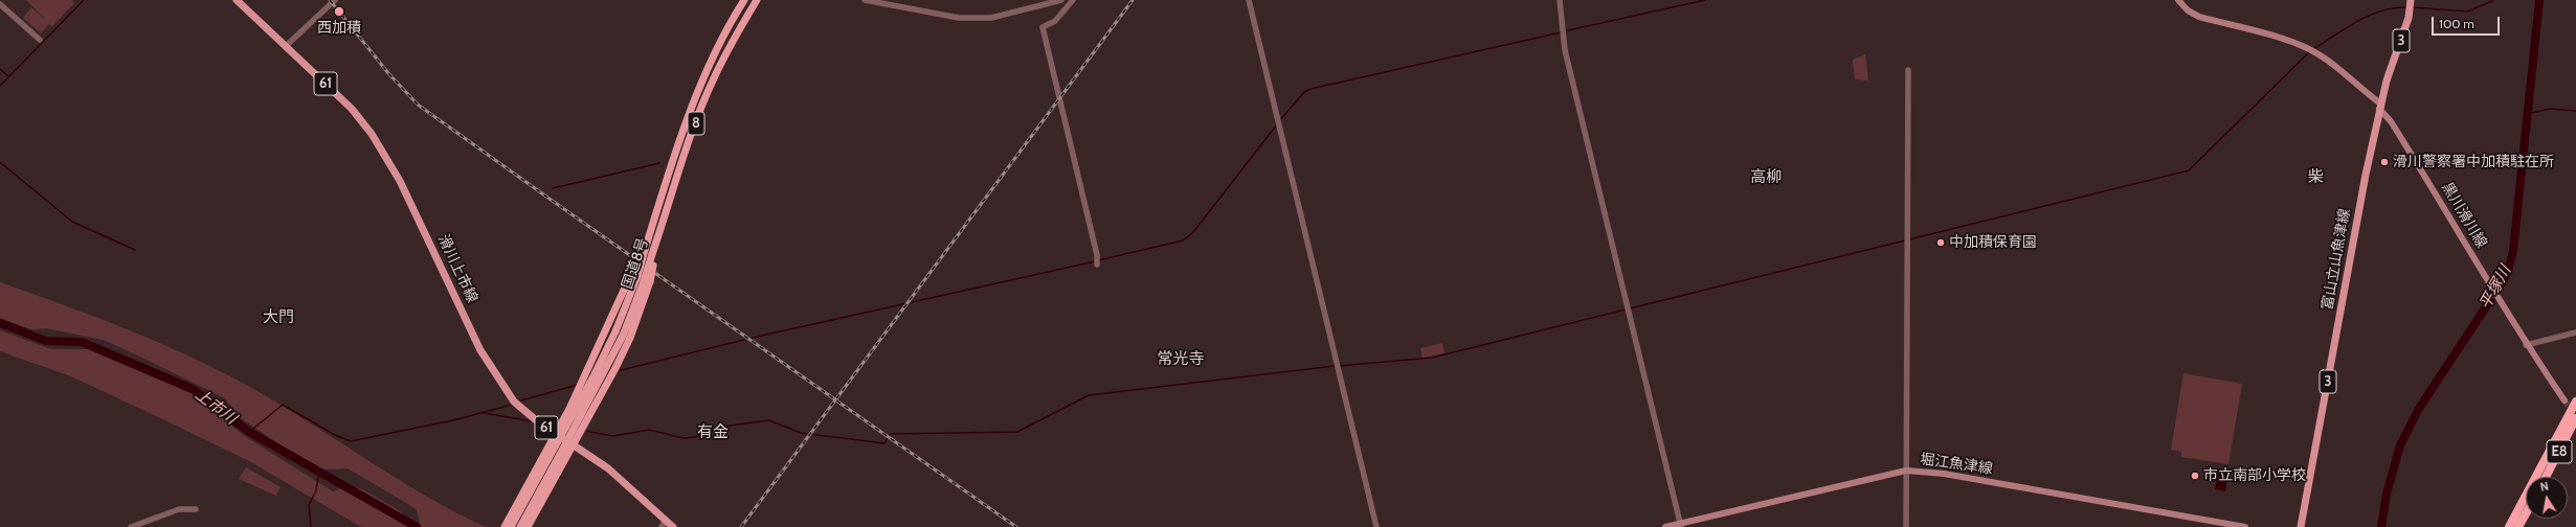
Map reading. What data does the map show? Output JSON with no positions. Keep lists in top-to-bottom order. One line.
{"streets":{"highway":["8","国道8号","E8"],"main road":["3","61","黒川滑川線","富山立山魚津線","滑川上市線","堀江魚津線"]},"crossings":[["8","国道8号"],["8","滑川上市線"],["黒川滑川線","富山立山魚津線"]],"districts":["高柳","柴","大門","常光寺","有金"],"water":["平塚川","上市川"],"places":["西加積","滑川警察署中加積駐在所","中加積保育園","市立南部小学校"],"scale_bar":"100 m","north":"top"}
